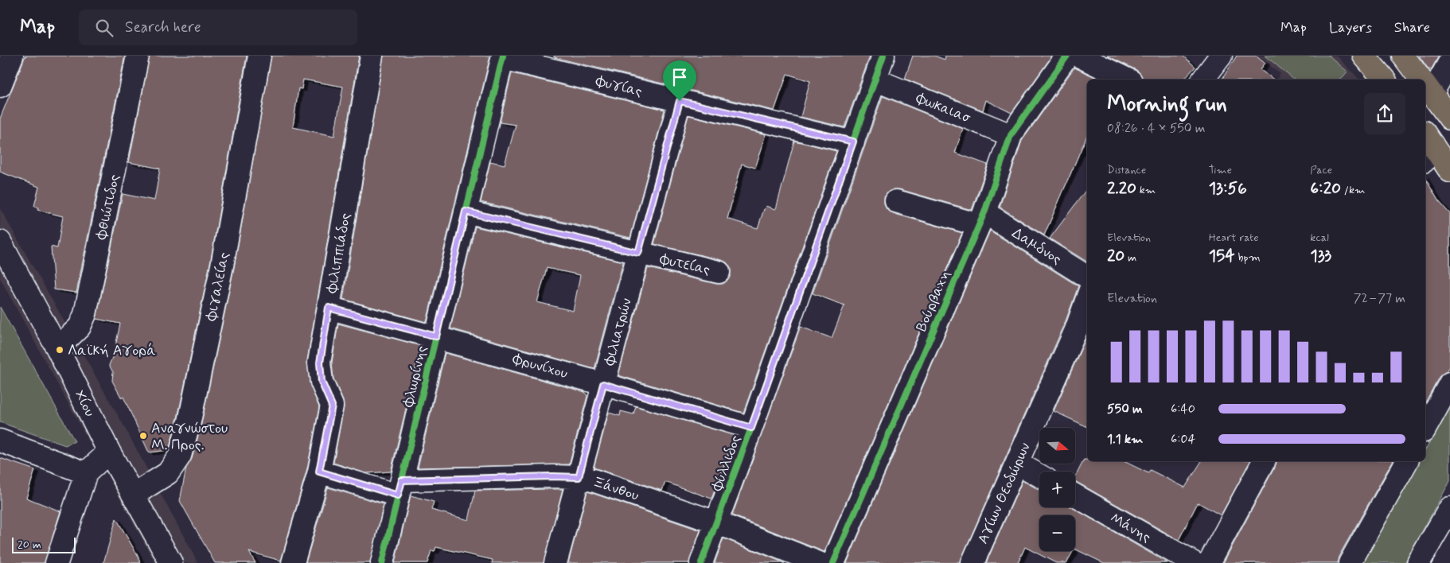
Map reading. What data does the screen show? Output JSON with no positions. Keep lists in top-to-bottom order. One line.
{"streets":{"street":["Φυγίας","Φωκαιασ","Φθιώτιδος","Δαμδνος","Φιλιππιάδος","Φυτείας","Φιγαλείας","Βούρβαχη","Φιλιατρών","Φρυνίχου","Φλωρίνης","Χίου","Φύλλιδος","Ξάνθου","Αγίων Θεοδώρων","Μάνης"]},"crossings":[["Φυγίας","Φιλιατρών"],["Φυγίας","Φλωρίνης"],["Φυγίας","Φύλλιδος"],["Φωκαιασ","Βούρβαχη"],["Φωκαιασ","Φύλλιδος"],["Φθιώτιδος","Χίου"],["Δαμδνος","Βούρβαχη"],["Φιλιππιάδος","Φρυνίχου"],["Φιλιππιάδος","Ξάνθου"],["Φυτείας","Φιλιατρών"],["Φυτείας","Φλωρίνης"],["Φιγαλείας","Χίου"],["Φιλιατρών","Φρυνίχου"],["Φιλιατρών","Ξάνθου"],["Φρυνίχου","Φλωρίνης"],["Φρυνίχου","Φύλλιδος"],["Φλωρίνης","Ξάνθου"],["Φύλλιδος","Ξάνθου"]],"places":["Λαϊκή Αγορά","Αναγνώστου Μ. Προς."],"scale_bar":"20 m","north":"right","page":{"header":"Map","search":"Search here","nav":["Map","Layers","Share"],"heading":["Morning run","08:26 · 4 × 550 m"],"stats":[["Distance","2.20 km"],["Time","13:56"],["Pace","6:20 /km"],["Elevation","20 m"],["Heart rate","154 bpm"],["kcal","133"]],"chart":["Elevation","72–77 m"],"list":[{"name":"550 m","note":"6:40"},{"name":"1.1 km","note":"6:04"}],"map_buttons":["+","−"],"scale":"20 m"}}
